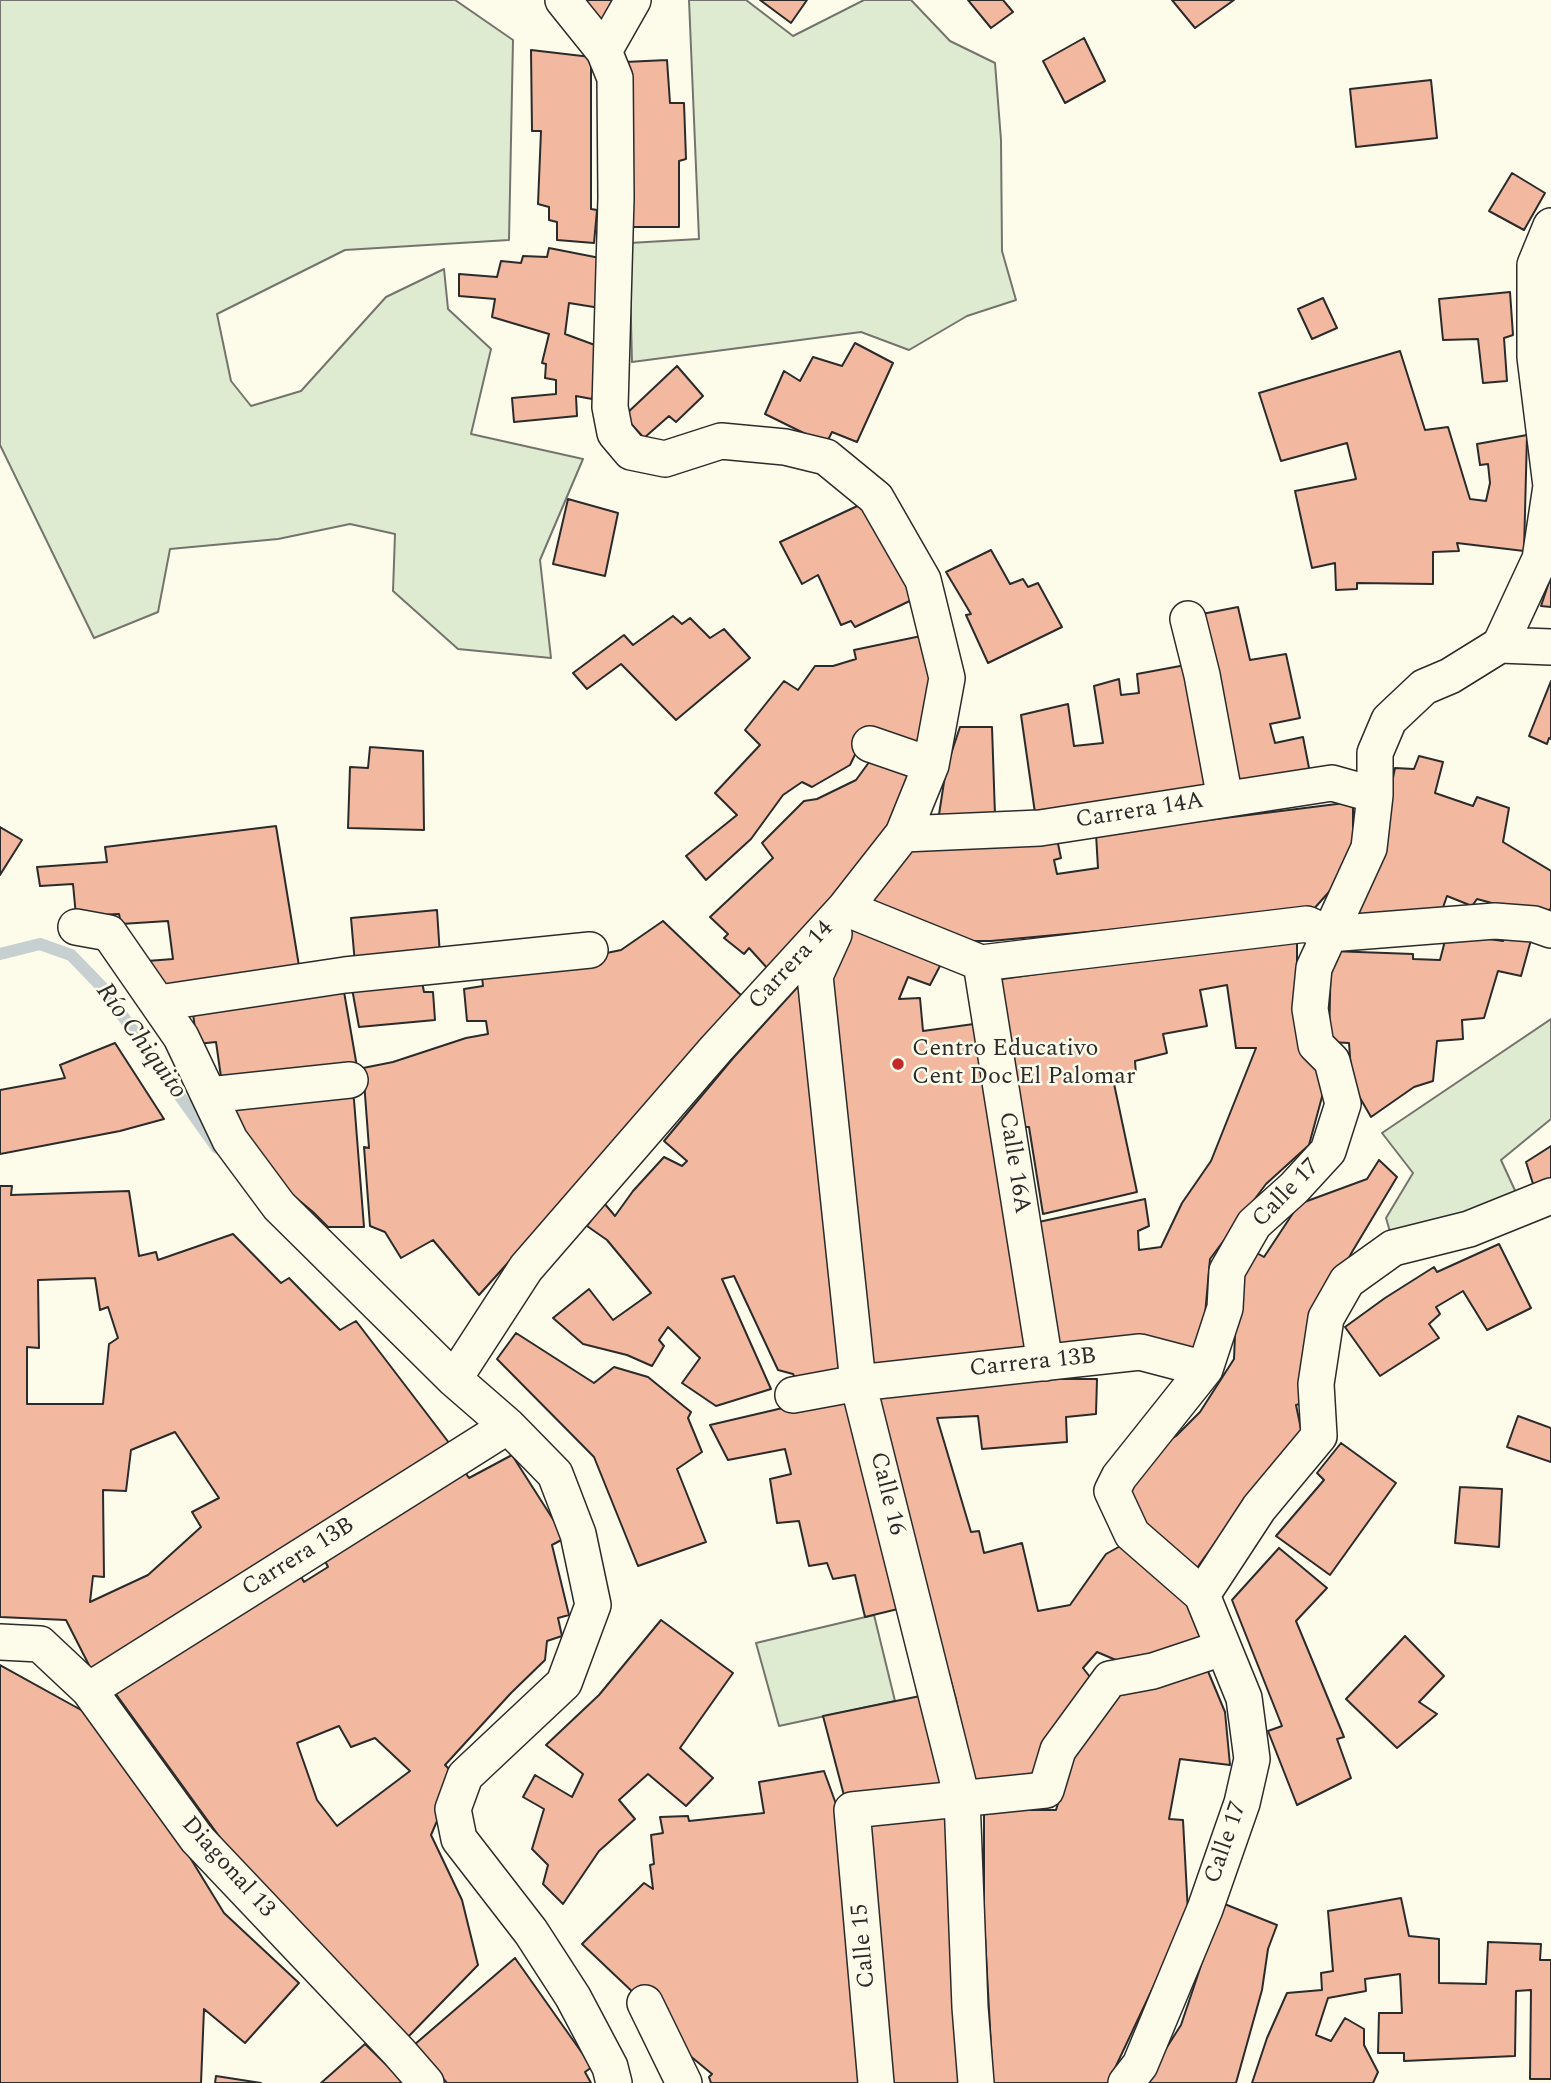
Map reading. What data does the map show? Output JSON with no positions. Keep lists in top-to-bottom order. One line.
{"streets":{"street":["Carrera 14A","Carrera 14","Calle 16A","Calle 17","Carrera 13B","Calle 16","Diagonal 13","Calle 15"]},"crossings":[["Carrera 14A","Calle 17"],["Carrera 14","Calle 16A"],["Carrera 14","Calle 17"],["Carrera 14","Calle 16"],["Calle 16A","Carrera 13B"],["Calle 17","Carrera 13B"],["Carrera 13B","Calle 16"],["Carrera 13B","Diagonal 13"],["Calle 16","Calle 15"]],"water":["Río Chiquito"],"places":["Centro Educativo Cent Doc El Palomar"]}
